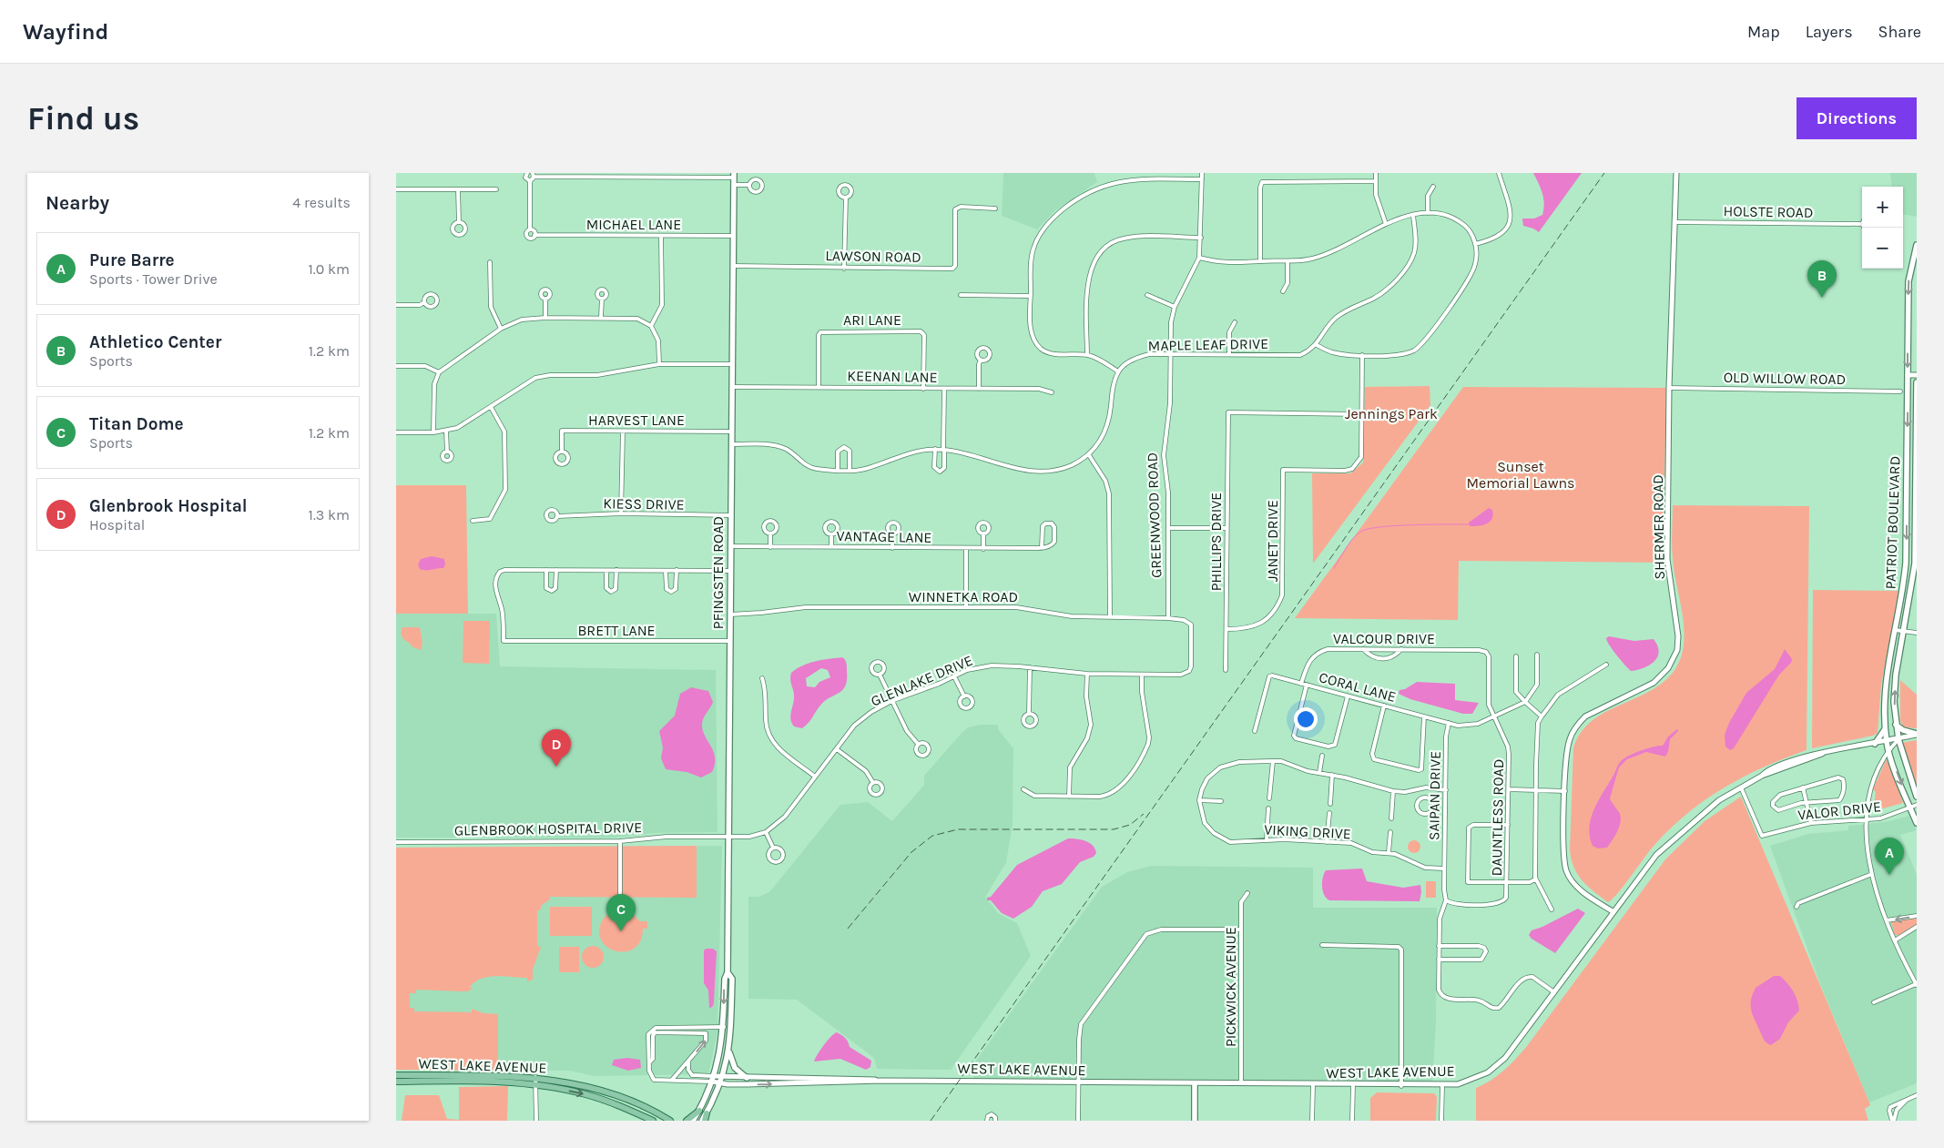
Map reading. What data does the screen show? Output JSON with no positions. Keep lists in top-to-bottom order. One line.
{"streets":{"main road":["PATRIOT BOULEVARD","PFINGSTEN ROAD","WEST LAKE AVENUE"],"street":["HOLSTE ROAD","MICHAEL LANE","LAWSON ROAD","ARI LANE","MAPLE LEAF DRIVE","KEENAN LANE","OLD WILLOW ROAD","HARVEST LANE","KIESS DRIVE","GREENWOOD ROAD","SHERMER ROAD","VANTAGE LANE","JANET DRIVE","PHILLIPS DRIVE","WINNETKA ROAD","BRETT LANE","VALCOUR DRIVE","GLENLAKE DRIVE","CORAL LANE","SAIPAN DRIVE","VALOR DRIVE","DAUNTLESS ROAD","GLENBROOK HOSPITAL DRIVE","VIKING DRIVE","PICKWICK AVENUE"]},"crossings":[["HOLSTE ROAD","SHERMER ROAD"],["MICHAEL LANE","PFINGSTEN ROAD"],["LAWSON ROAD","PFINGSTEN ROAD"],["ARI LANE","KEENAN LANE"],["MAPLE LEAF DRIVE","GREENWOOD ROAD"],["KEENAN LANE","PFINGSTEN ROAD"],["OLD WILLOW ROAD","SHERMER ROAD"],["HARVEST LANE","PFINGSTEN ROAD"],["KIESS DRIVE","PFINGSTEN ROAD"],["GREENWOOD ROAD","WINNETKA ROAD"],["PATRIOT BOULEVARD","VALOR DRIVE"],["PATRIOT BOULEVARD","WEST LAKE AVENUE"],["SHERMER ROAD","WEST LAKE AVENUE"],["VANTAGE LANE","PFINGSTEN ROAD"],["JANET DRIVE","PHILLIPS DRIVE"],["PFINGSTEN ROAD","WINNETKA ROAD"],["PFINGSTEN ROAD","BRETT LANE"],["PFINGSTEN ROAD","GLENLAKE DRIVE"],["PFINGSTEN ROAD","GLENBROOK HOSPITAL DRIVE"],["PFINGSTEN ROAD","WEST LAKE AVENUE"],["WINNETKA ROAD","GLENLAKE DRIVE"],["VALCOUR DRIVE","CORAL LANE"],["VALCOUR DRIVE","DAUNTLESS ROAD"],["GLENLAKE DRIVE","GLENBROOK HOSPITAL DRIVE"],["CORAL LANE","SAIPAN DRIVE"],["CORAL LANE","DAUNTLESS ROAD"],["SAIPAN DRIVE","DAUNTLESS ROAD"],["SAIPAN DRIVE","VIKING DRIVE"],["VALOR DRIVE","WEST LAKE AVENUE"],["PICKWICK AVENUE","WEST LAKE AVENUE"]],"parks":["Jennings Park","Sunset Memorial Lawns"],"page":{"header":"Wayfind","nav":["Map","Layers","Share"],"buttons":"Directions","title":"Find us","heading":["Nearby","4 results"],"map_buttons":["+","−"],"list":[{"mark":"A","name":"Pure Barre","note":"Sports · Tower Drive","value":"1.0 km"},{"mark":"B","name":"Athletico Center","note":"Sports","value":"1.2 km"},{"mark":"C","name":"Titan Dome","note":"Sports","value":"1.2 km"},{"mark":"D","name":"Glenbrook Hospital","note":"Hospital","value":"1.3 km"}],"pins":["B","D","A","C"]}}
